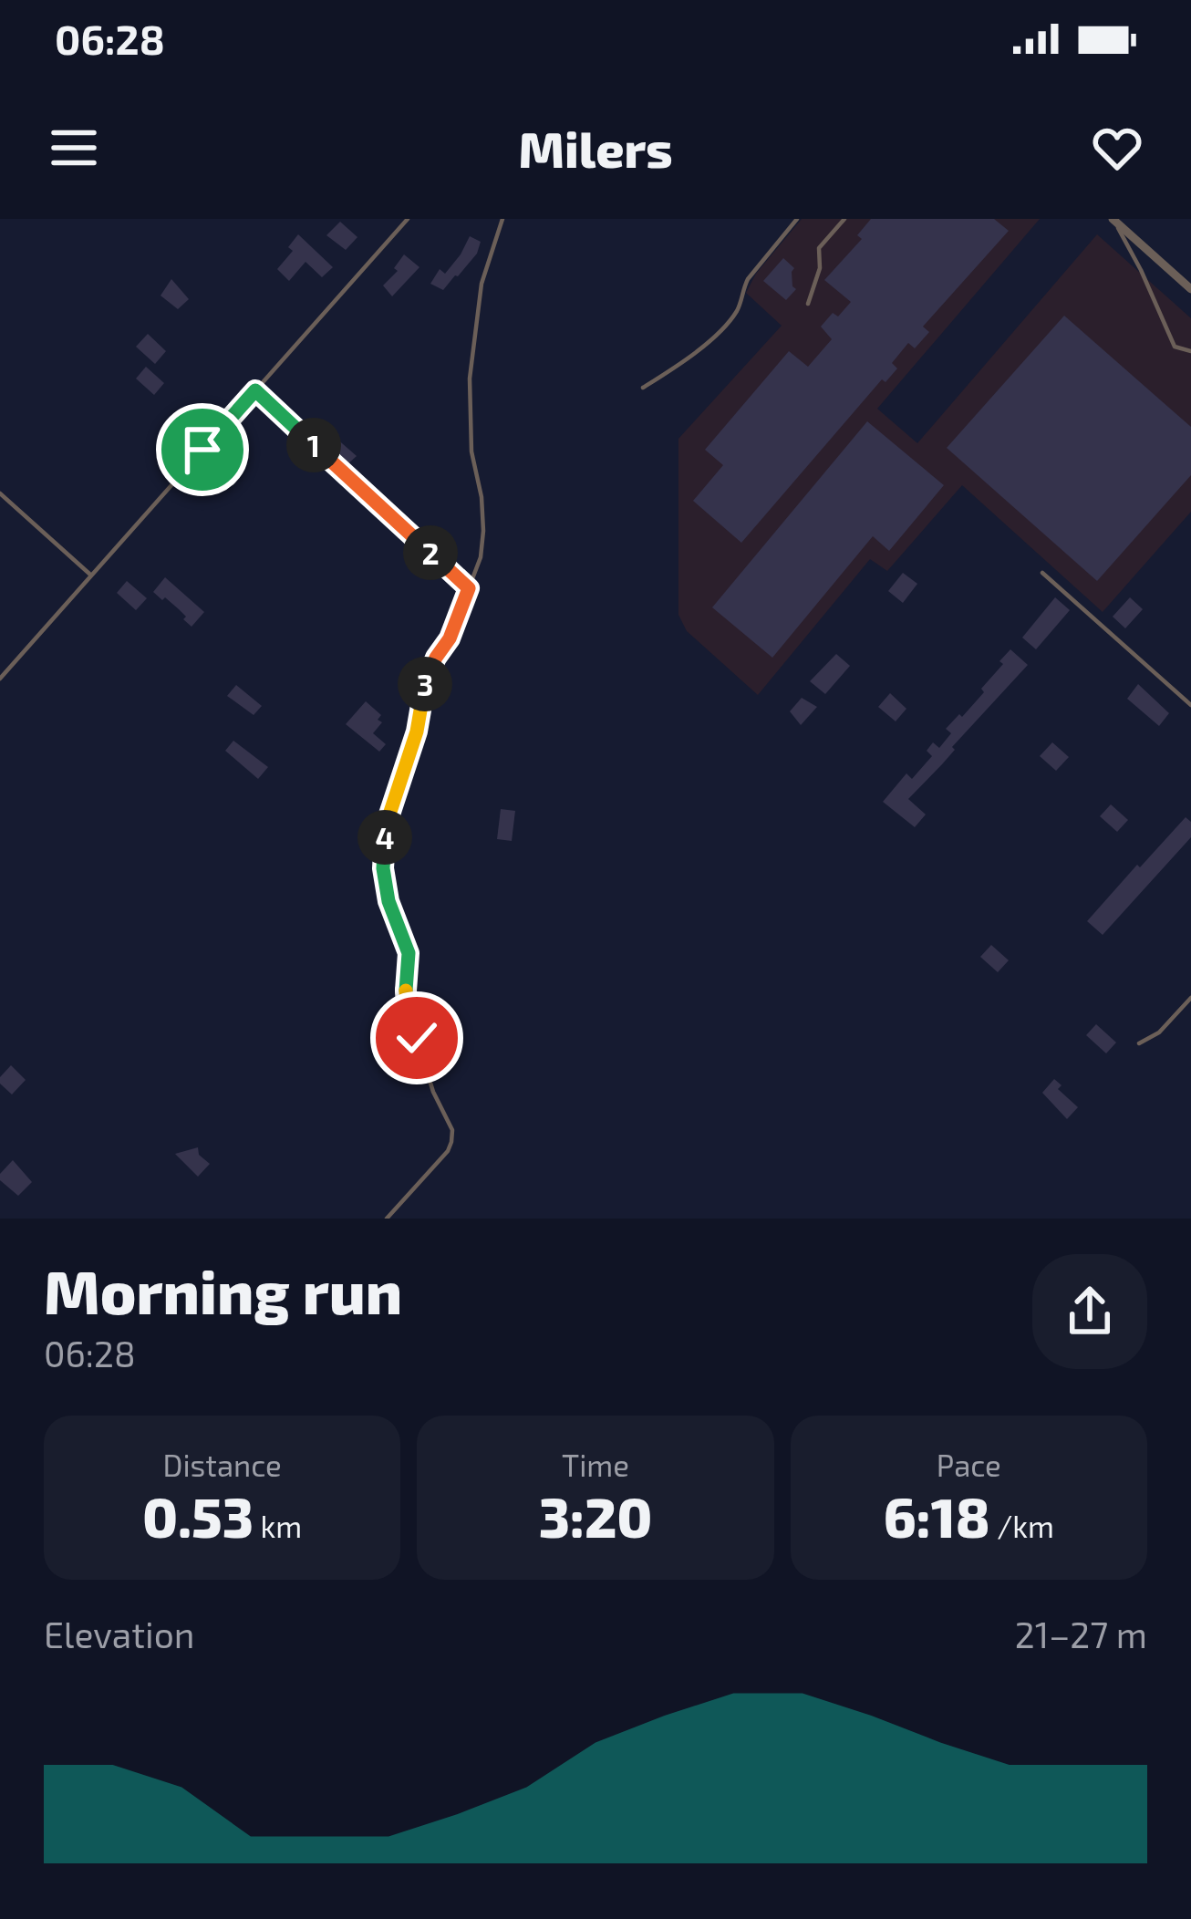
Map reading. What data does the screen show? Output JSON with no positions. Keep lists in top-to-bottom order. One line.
{"page":{"status":"06:28","header":"Milers","pins":["1","2","3","4"],"heading":["Morning run","06:28"],"stats":[["Distance","0.53 km"],["Time","3:20"],["Pace","6:18 /km"]],"chart":["Elevation","21–27 m"]}}
